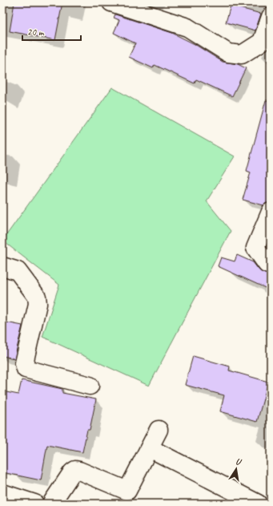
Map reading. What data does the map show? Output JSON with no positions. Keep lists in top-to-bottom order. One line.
{"scale_bar":"20 m","north":"top"}
